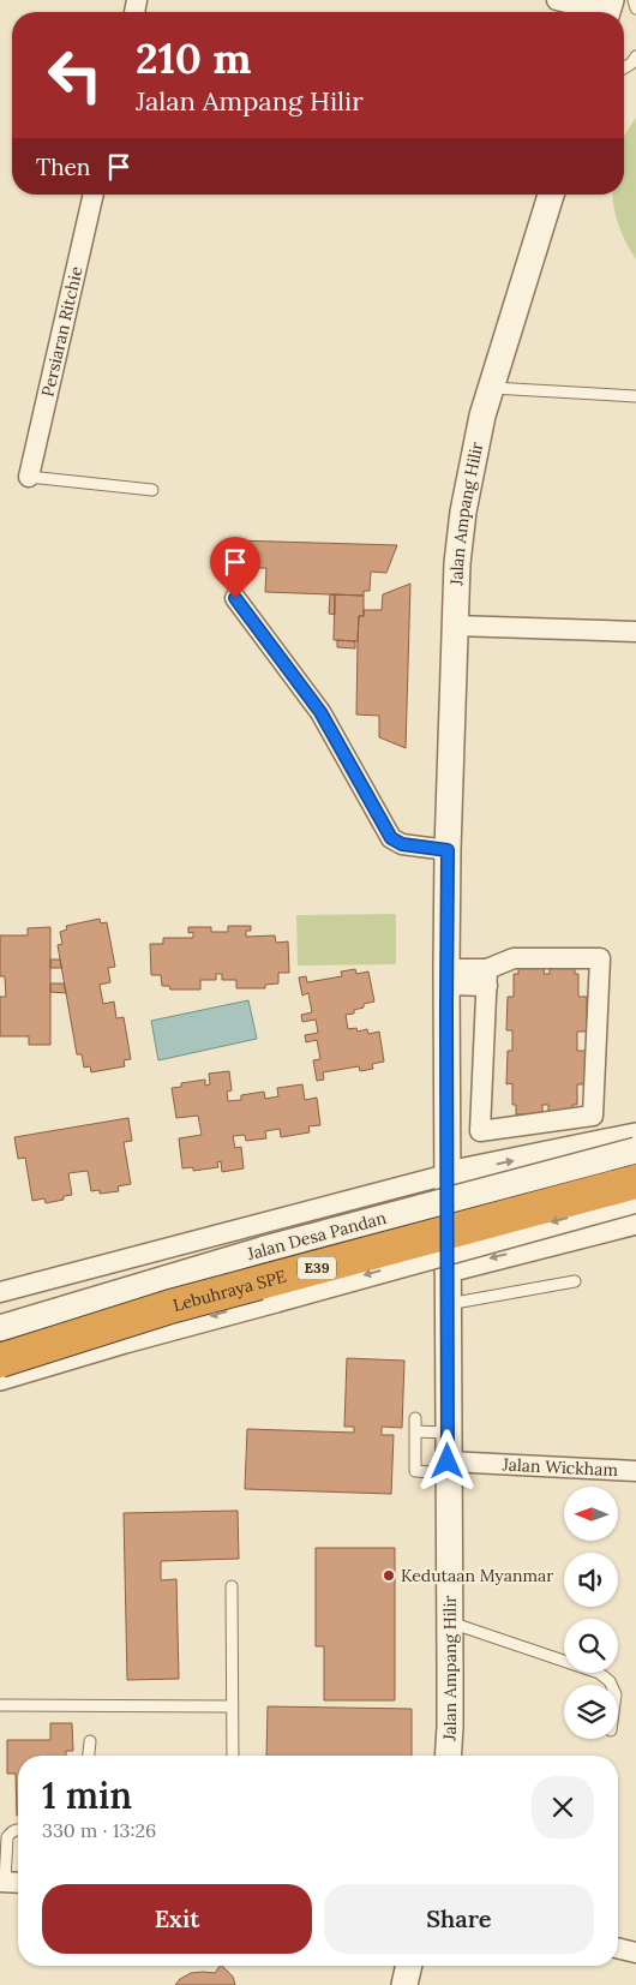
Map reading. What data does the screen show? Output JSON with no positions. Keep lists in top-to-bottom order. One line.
{"streets":{"highway":["E39","Lebuhraya SPE"],"street":["Persiaran Ritchie","Jalan Ampang Hilir","Jalan Desa Pandan","Jalan Wickham"]},"crossings":[["Jalan Ampang Hilir","Jalan Wickham"]],"places":["Kedutaan Myanmar"],"north":"left","page":{"turn":["210 m","Jalan Ampang Hilir"],"then":"Then","heading":["1 min","330 m · 13:26"],"buttons":["Exit","Share"]}}
